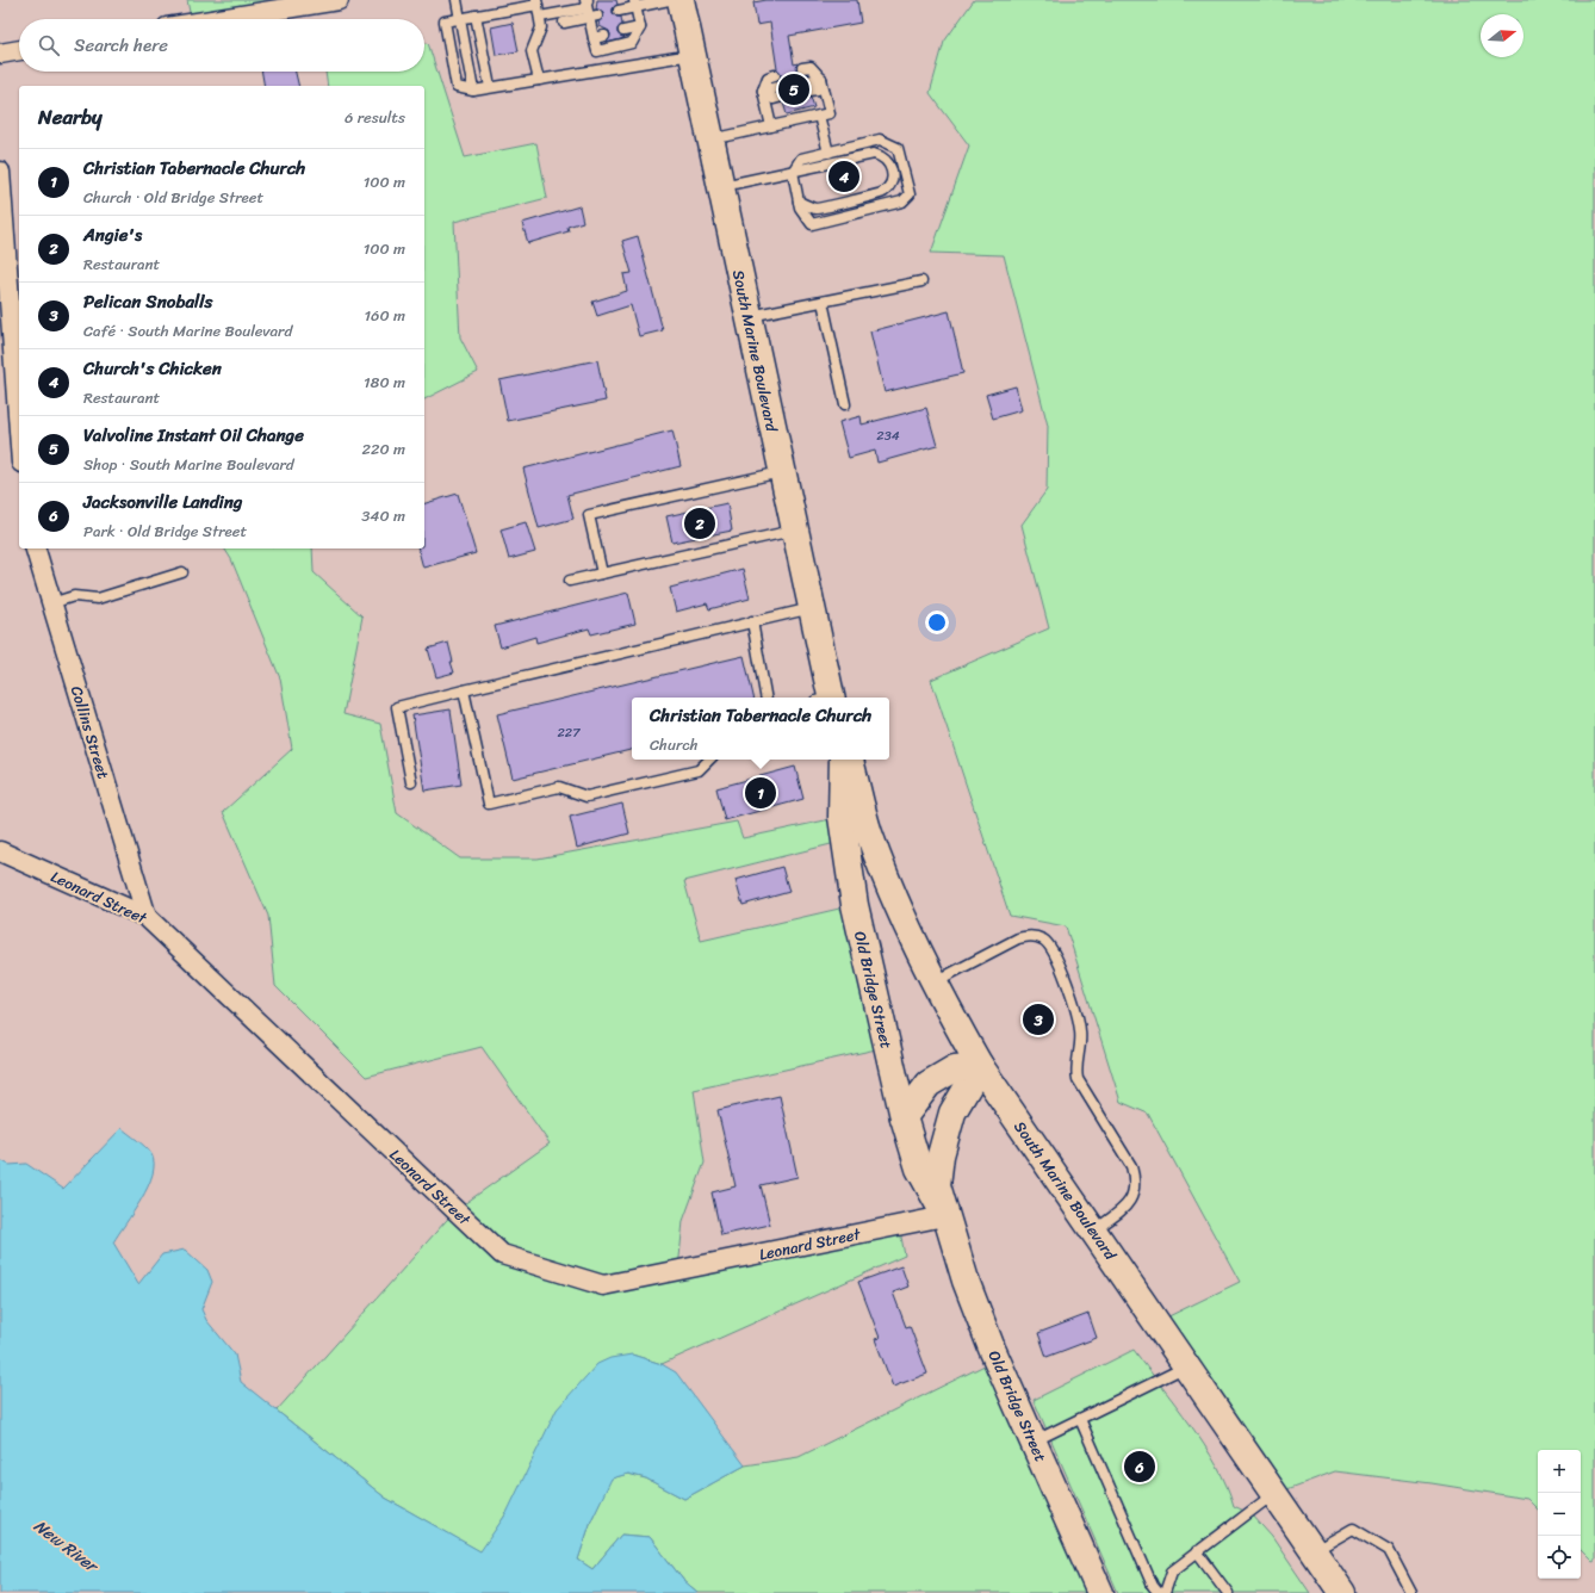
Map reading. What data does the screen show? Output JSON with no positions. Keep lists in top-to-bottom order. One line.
{"streets":{"main road":["South Marine Boulevard","Old Bridge Street"],"street":["Collins Street","Leonard Street"]},"crossings":[["South Marine Boulevard","Old Bridge Street"],["Collins Street","Leonard Street"],["Leonard Street","Old Bridge Street"]],"water":["New River"],"house_numbers":["234","227"],"north":"right","page":{"search":"Search here","pins":["5","4","2","1","3","6"],"heading":["Nearby","6 results"],"list":[{"mark":"1","name":"Christian Tabernacle Church","note":"Church · Old Bridge Street","value":"100 m"},{"mark":"2","name":"Angie's","note":"Restaurant","value":"100 m"},{"mark":"3","name":"Pelican Snoballs","note":"Café · South Marine Boulevard","value":"160 m"},{"mark":"4","name":"Church's Chicken","note":"Restaurant","value":"180 m"},{"mark":"5","name":"Valvoline Instant Oil Change","note":"Shop · South Marine Boulevard","value":"220 m"},{"mark":"6","name":"Jacksonville Landing","note":"Park · Old Bridge Street","value":"340 m"}],"popup":["Christian Tabernacle Church","Church"],"map_buttons":["+","−"]}}
